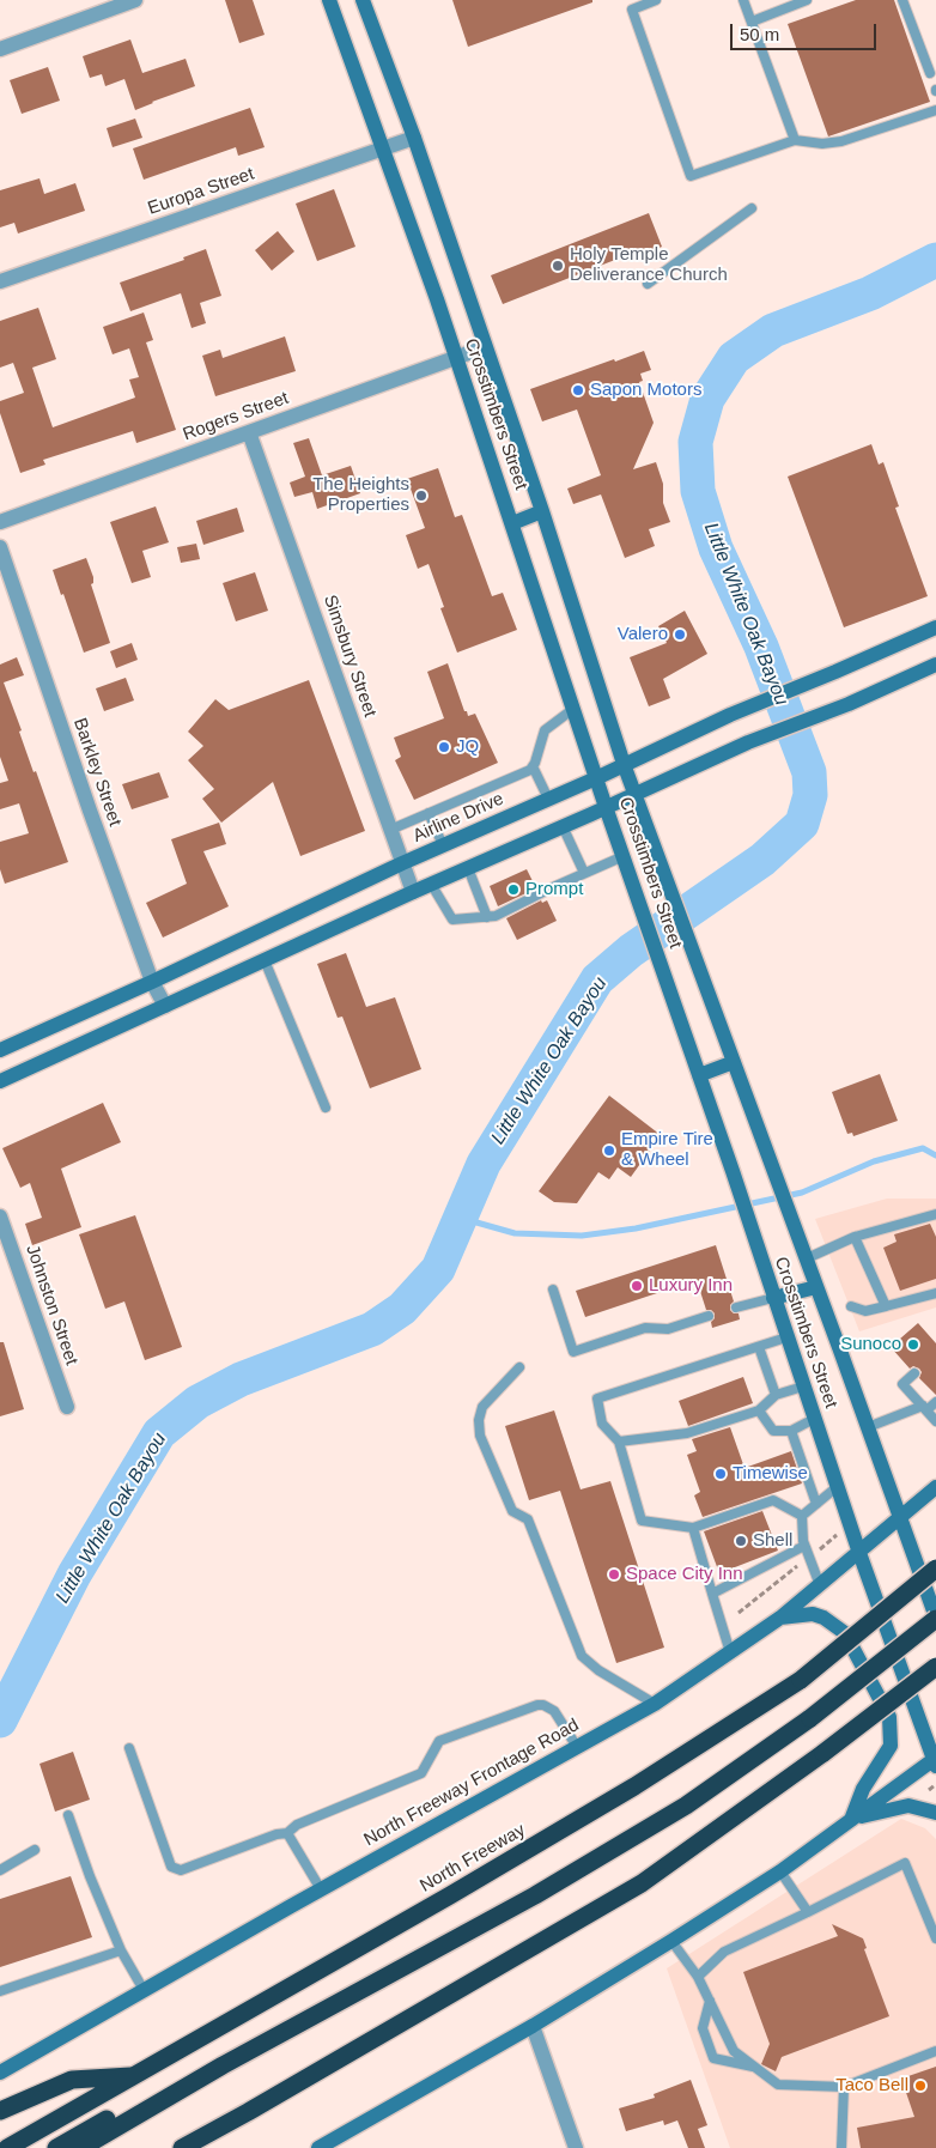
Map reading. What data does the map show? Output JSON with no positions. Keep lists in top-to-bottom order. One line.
{"streets":{"highway":["North Freeway"],"main road":["Crosstimbers Street","Airline Drive","North Freeway Frontage Road"],"street":["Europa Street","Rogers Street","Simsbury Street","Barkley Street","Johnston Street"]},"crossings":[["Europa Street","Crosstimbers Street"],["Crosstimbers Street","Rogers Street"],["Crosstimbers Street","Airline Drive"],["Crosstimbers Street","North Freeway Frontage Road"],["Rogers Street","Simsbury Street"],["Simsbury Street","Airline Drive"],["Barkley Street","Airline Drive"]],"water":["Little White Oak Bayou"],"places":["Holy Temple Deliverance Church","Sapon Motors","The Heights Properties","Valero","JQ","Prompt","Empire Tire & Wheel","Luxury Inn","Sunoco","Timewise","Shell","Space City Inn","Taco Bell"],"scale_bar":"50 m"}
